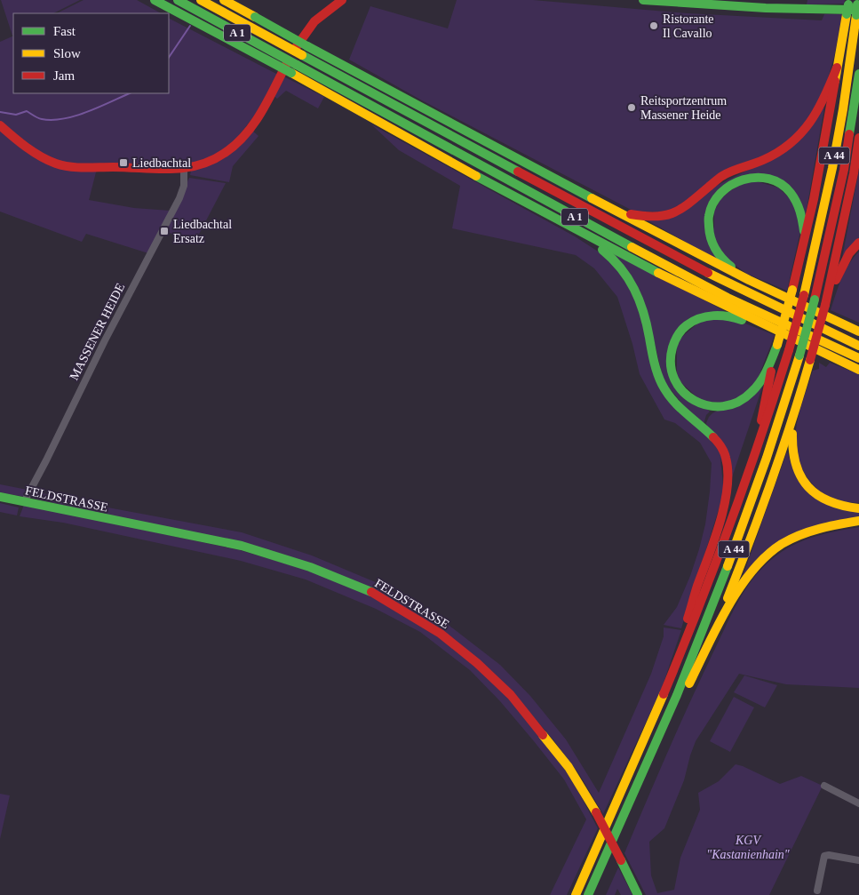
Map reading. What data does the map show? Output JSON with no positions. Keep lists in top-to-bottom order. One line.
{"streets":{"main road":["A 1","A 44","FELDSTRASSE"],"street":["MASSENER HEIDE"]},"crossings":[["MASSENER HEIDE","FELDSTRASSE"]],"parks":["KGV \"Kastanienhain\""],"places":{"other":["Ristorante Il Cavallo","Reitsportzentrum Massener Heide"],"transit":["Liedbachtal","Liedbachtal Ersatz"]},"legend":["Fast","Slow","Jam"]}
